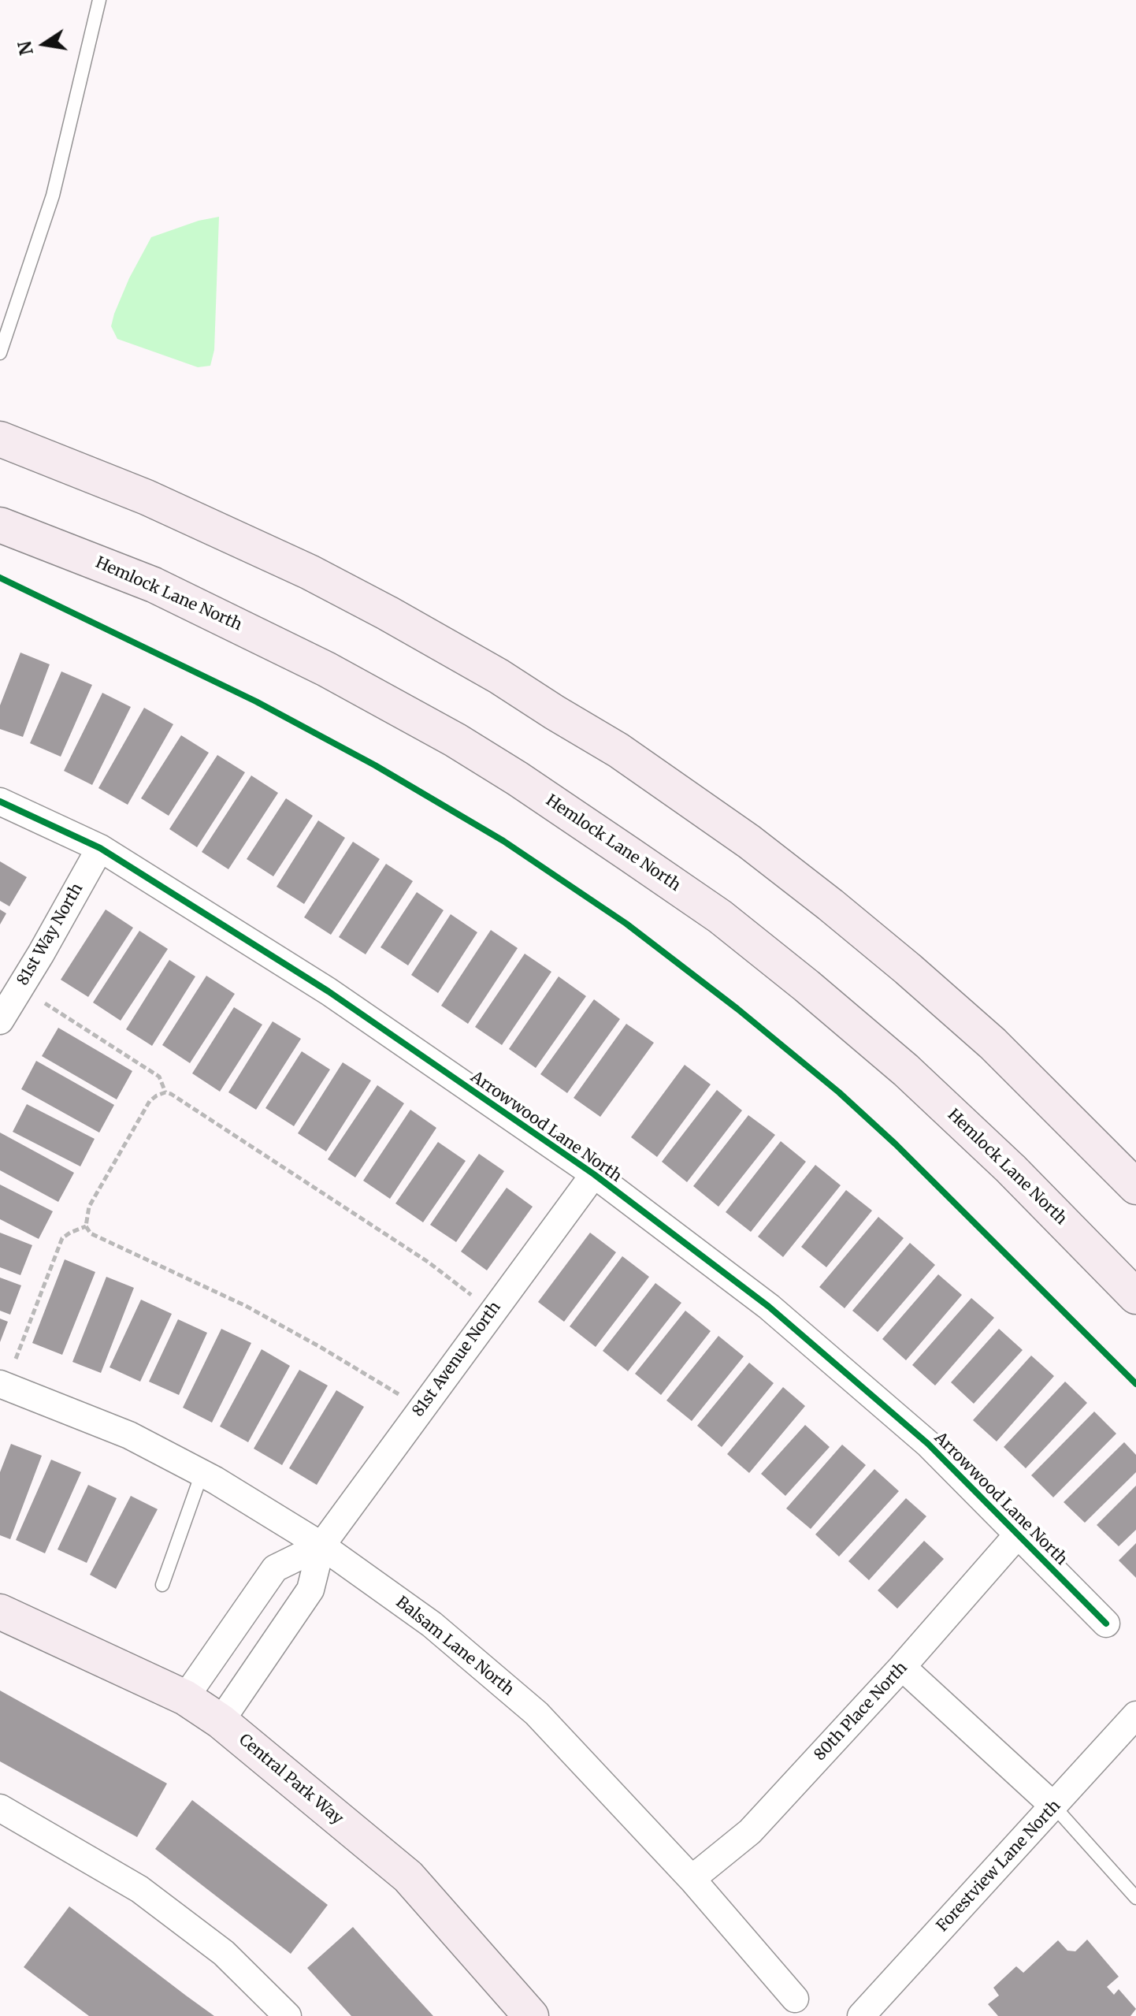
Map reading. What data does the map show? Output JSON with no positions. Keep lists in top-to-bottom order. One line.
{"streets":{"main road":["Hemlock Lane North","Central Park Way"],"street":["81st Way North","Arrowwood Lane North","81st Avenue North","Balsam Lane North","80th Place North","Forestview Lane North"]},"crossings":[["81st Way North","Arrowwood Lane North"],["Arrowwood Lane North","81st Avenue North"],["Arrowwood Lane North","80th Place North"],["81st Avenue North","Balsam Lane North"],["81st Avenue North","Central Park Way"],["Balsam Lane North","80th Place North"]],"north":"left"}
